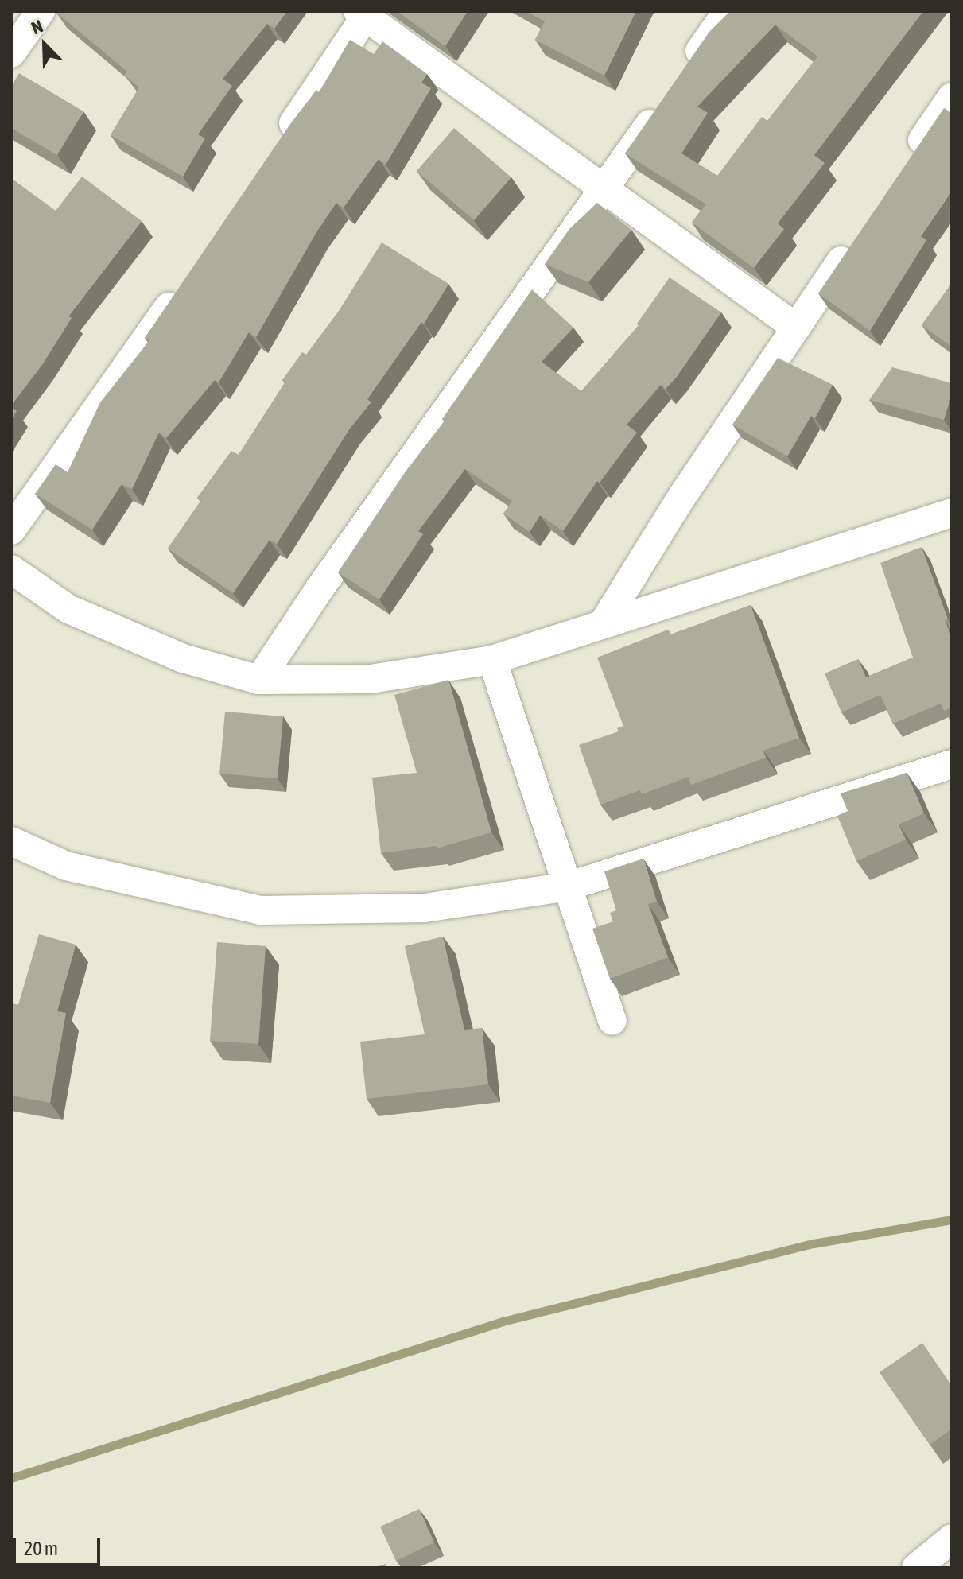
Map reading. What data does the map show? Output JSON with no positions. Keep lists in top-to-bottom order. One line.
{"scale_bar":"20 m","north":"top left"}
